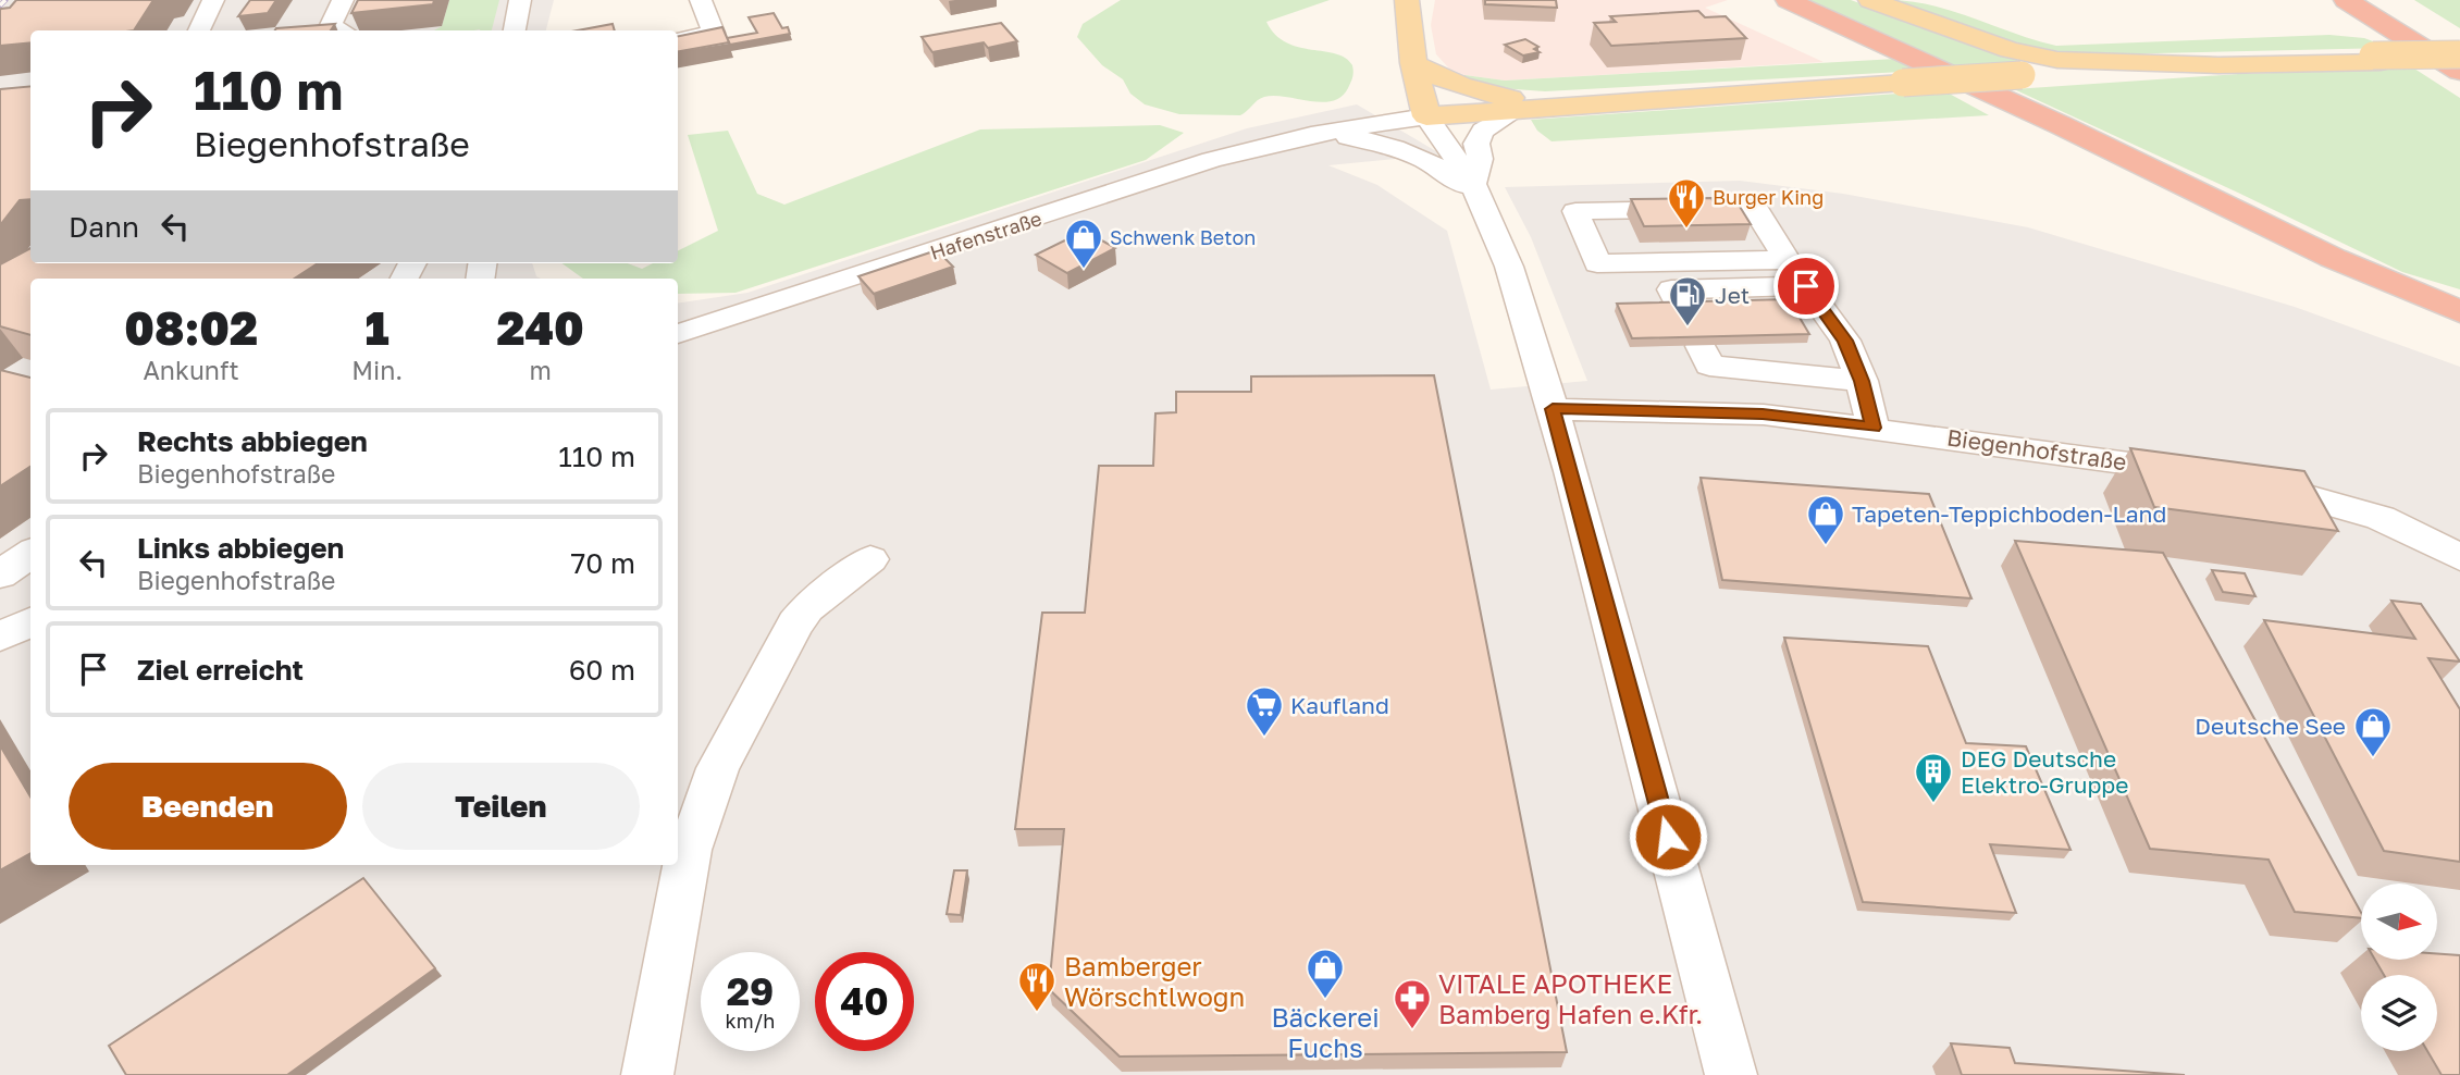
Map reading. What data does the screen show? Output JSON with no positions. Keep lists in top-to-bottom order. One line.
{"streets":{"street":["Hafenstraße","Biegenhofstraße"]},"places":{"restaurant":["Burger King","Bamberger Wörschtlwogn"],"shop":["Schwenk Beton","Tapeten-Teppichboden-Land","Deutsche See","Bäckerei Fuchs"],"fuel station":["Jet"],"supermarket":["Kaufland"],"building":["DEG Deutsche Elektro-Gruppe"],"pharmacy":["VITALE APOTHEKE Bamberg Hafen e.Kfr."]},"north":"right","page":{"turn":["110 m","Biegenhofstraße"],"then":"Dann","eta":["08:02","Ankunft","1","Min.","240","m"],"list":[{"name":"Rechts abbiegen","note":"Biegenhofstraße","value":"110 m"},{"name":"Links abbiegen","note":"Biegenhofstraße","value":"70 m"},{"name":"Ziel erreicht","value":"60 m"}],"buttons":["Beenden","Teilen"],"speed":"29 km/h","limit":"40"}}
